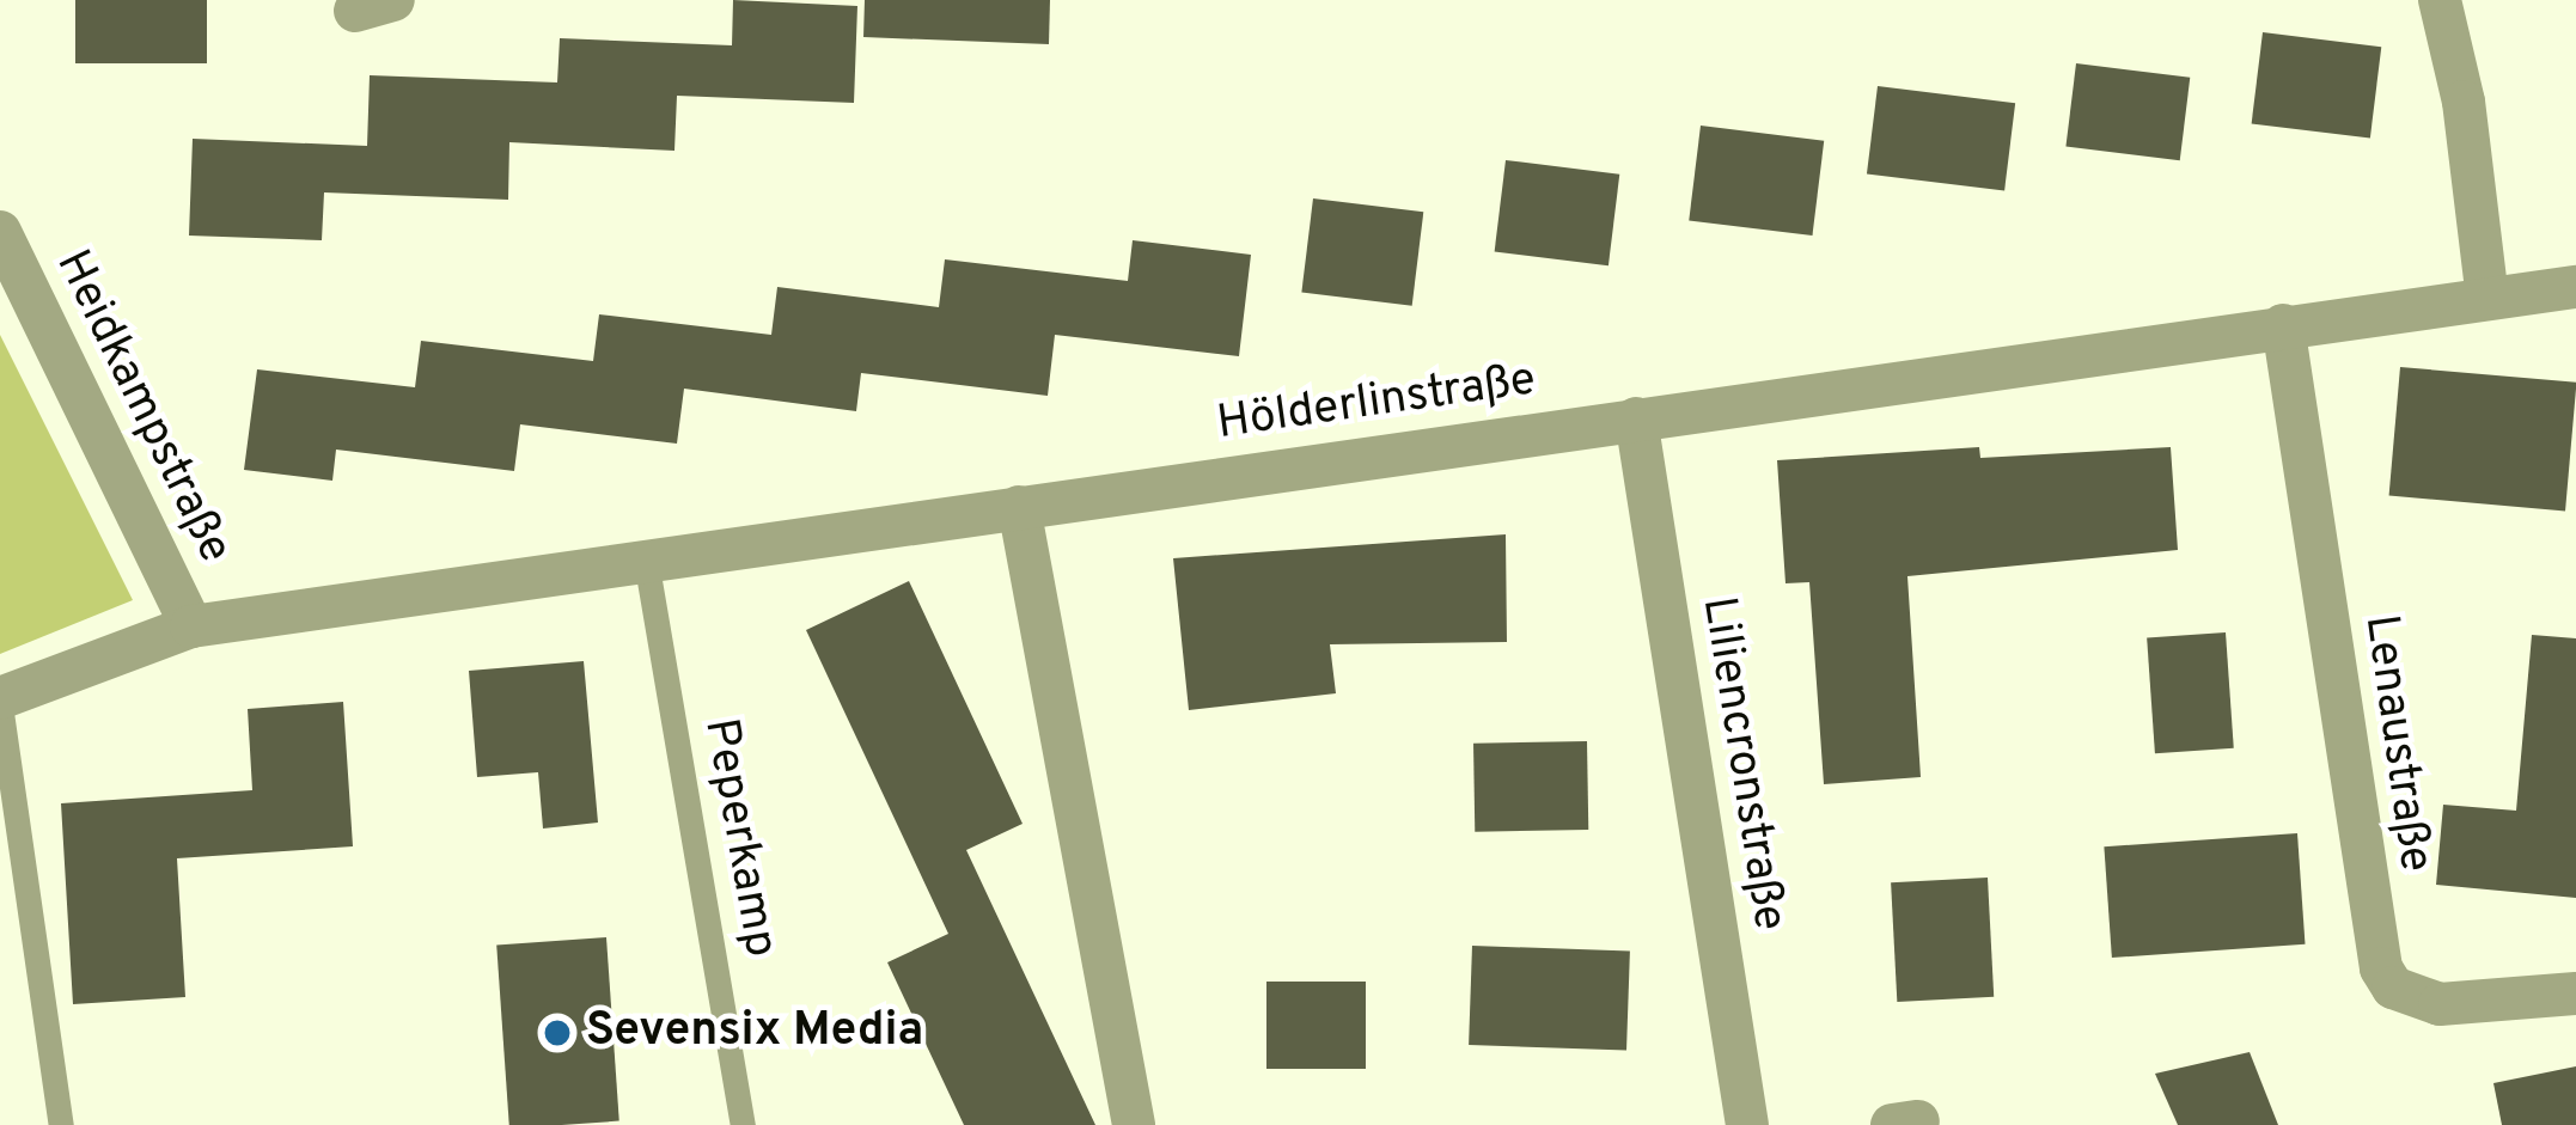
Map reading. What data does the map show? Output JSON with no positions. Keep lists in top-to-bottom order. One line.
{"streets":{"street":["Hölderlinstraße","Heidkampstraße","Lenaustraße","Liliencronstraße"],"lane":["Peperkamp"]},"crossings":[["Hölderlinstraße","Heidkampstraße"],["Hölderlinstraße","Lenaustraße"],["Hölderlinstraße","Liliencronstraße"],["Hölderlinstraße","Peperkamp"]],"places":["Sevensix Media"]}
